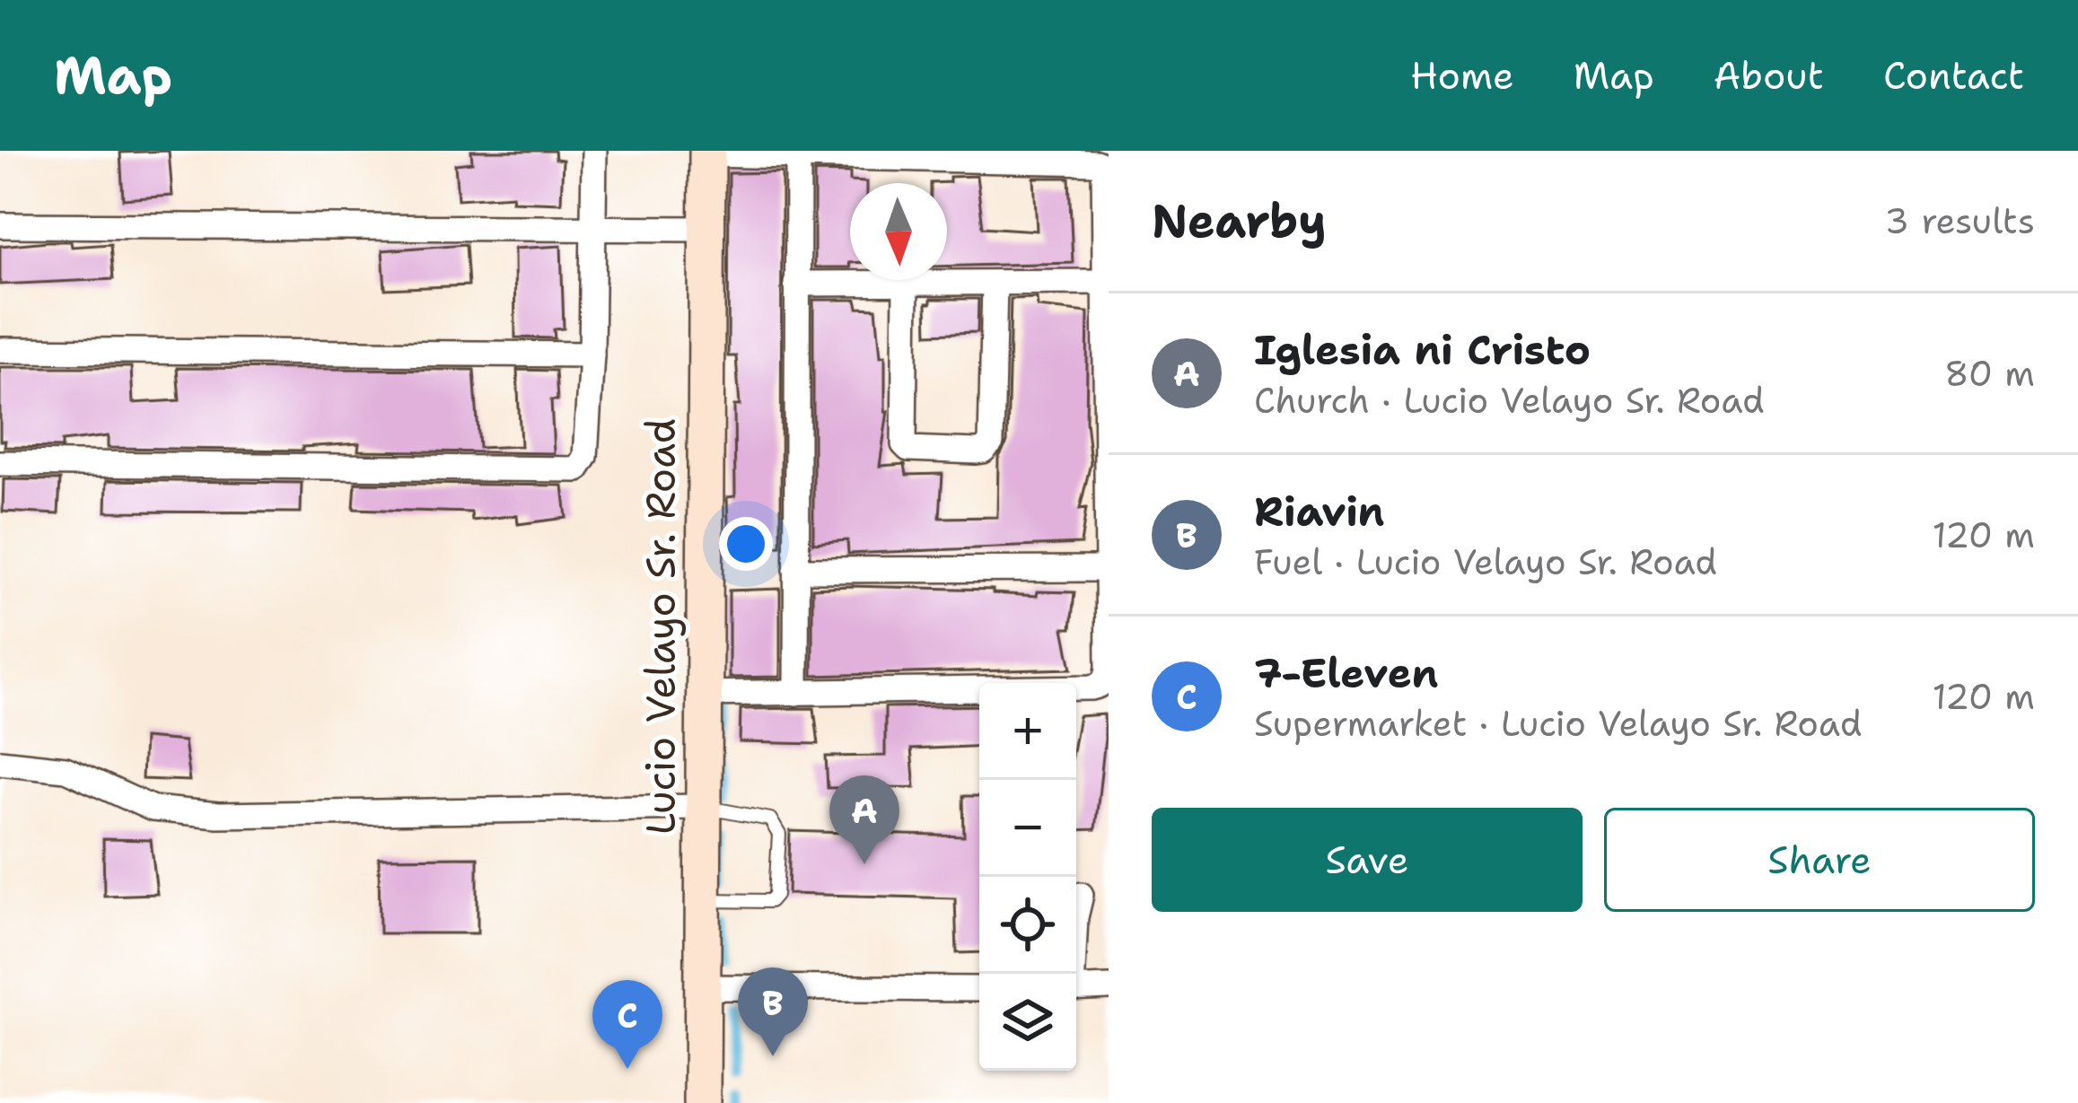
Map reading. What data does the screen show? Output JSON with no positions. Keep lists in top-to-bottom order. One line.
{"streets":{"main road":["Lucio Velayo Sr. Road"]},"north":"bottom","page":{"header":"Map","nav":["Home","Map","About","Contact"],"heading":["Nearby","3 results"],"list":[{"mark":"A","name":"Iglesia ni Cristo","note":"Church · Lucio Velayo Sr. Road","value":"80 m"},{"mark":"B","name":"Riavin","note":"Fuel · Lucio Velayo Sr. Road","value":"120 m"},{"mark":"C","name":"7-Eleven","note":"Supermarket · Lucio Velayo Sr. Road","value":"120 m"}],"map_buttons":["+","−"],"pins":["A","B","C"],"buttons":["Save","Share"]}}
